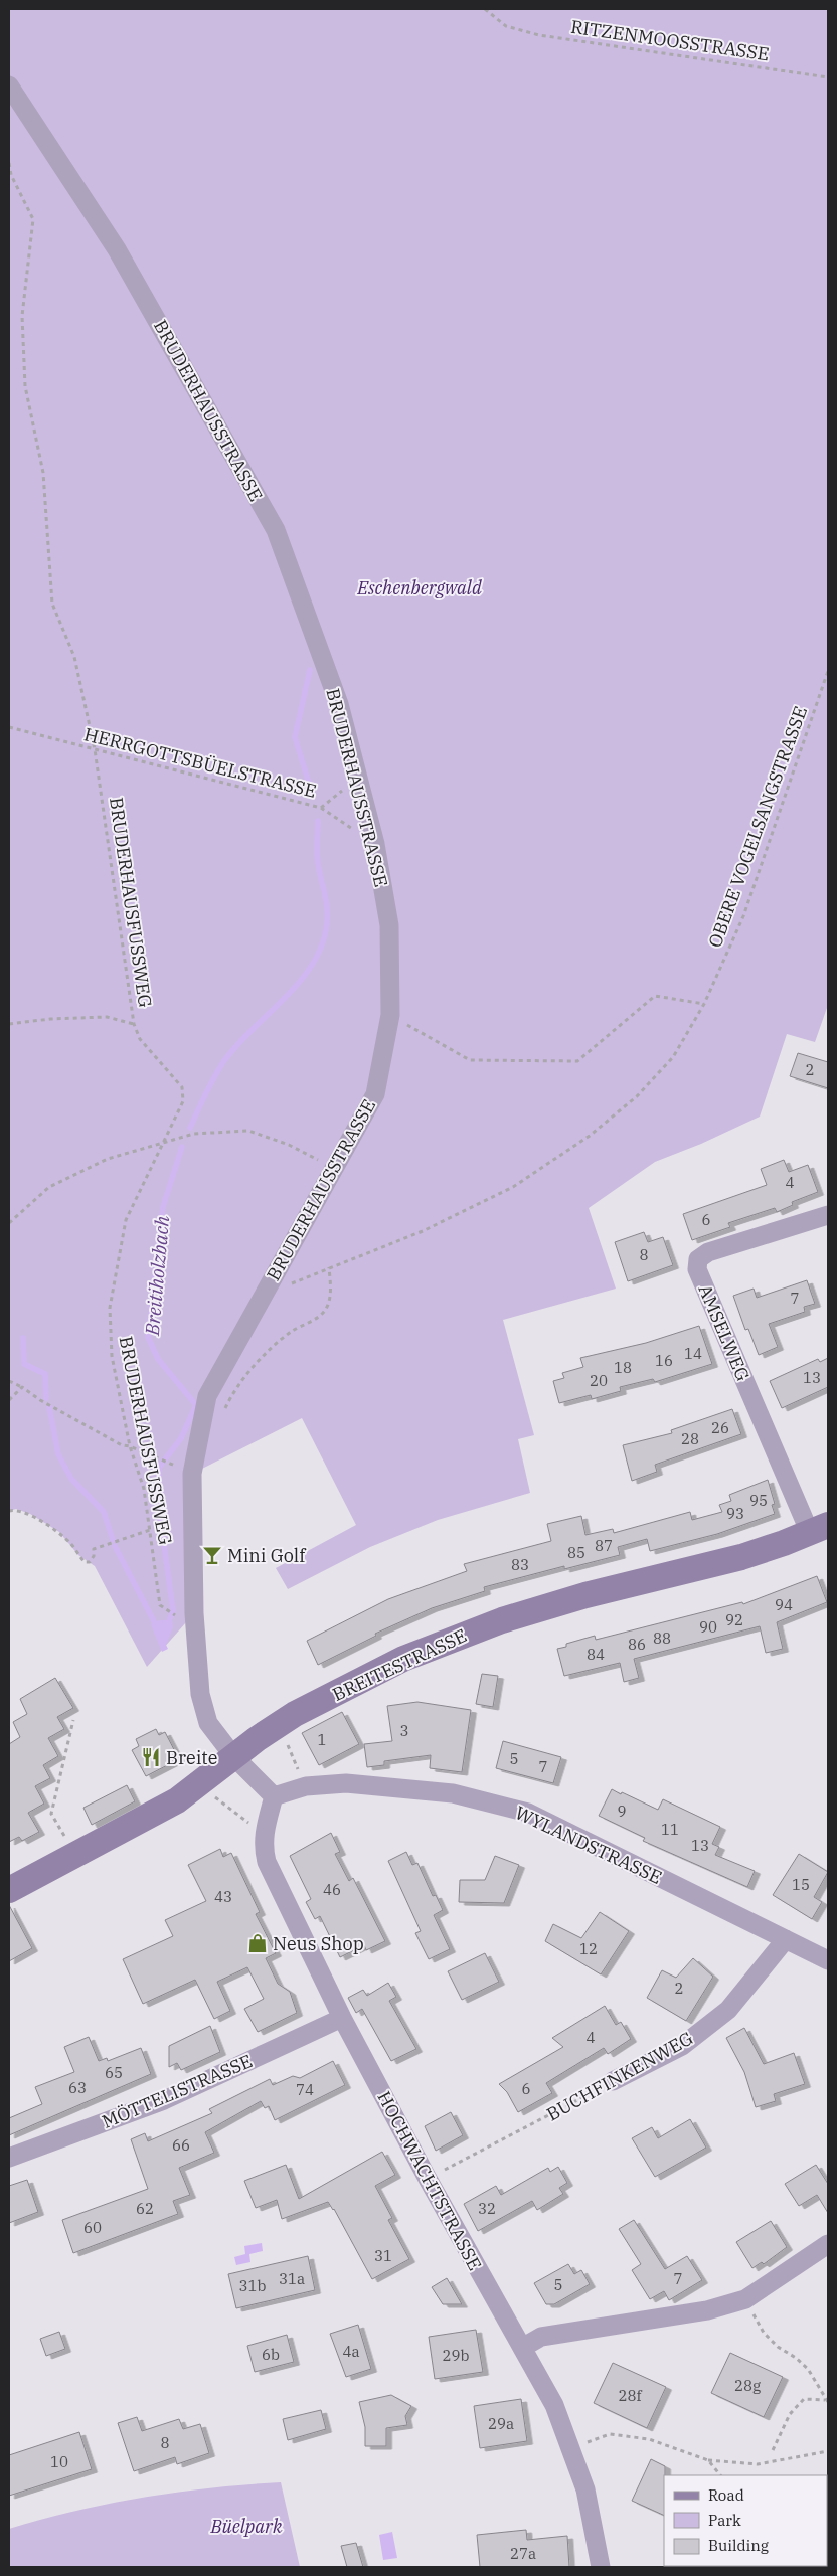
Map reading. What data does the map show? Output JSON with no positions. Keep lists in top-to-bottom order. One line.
{"streets":{"main road":["BREITESTRASSE"],"street":["BRUDERHAUSSTRASSE","AMSELWEG","WYLANDSTRASSE","BUCHFINKENWEG","MÖTTELISTRASSE","HOCHWACHTSTRASSE"],"path":["RITZENMOOSSTRASSE","HERRGOTTSBÜELSTRASSE","OBERE VOGELSANGSTRASSE","BRUDERHAUSFUSSWEG"]},"crossings":[["BRUDERHAUSSTRASSE","HERRGOTTSBÜELSTRASSE"],["BRUDERHAUSSTRASSE","BREITESTRASSE"],["BRUDERHAUSSTRASSE","WYLANDSTRASSE"],["BRUDERHAUSSTRASSE","HOCHWACHTSTRASSE"],["HERRGOTTSBÜELSTRASSE","BRUDERHAUSFUSSWEG"],["AMSELWEG","BREITESTRASSE"],["WYLANDSTRASSE","BUCHFINKENWEG"],["WYLANDSTRASSE","HOCHWACHTSTRASSE"],["BUCHFINKENWEG","HOCHWACHTSTRASSE"],["MÖTTELISTRASSE","HOCHWACHTSTRASSE"]],"water":["Breitiholzbach"],"parks":["Eschenbergwald","Büelpark"],"places":{"bar":["Mini Golf"],"restaurant":["Breite"],"shop":["Neus Shop"]},"house_numbers":["2","4","6","8","7","14","16","18","13","20","26","28","95","93","87","85","83","94","92","90","88","86","84","3","1","5","7","9","11","13","15","46","43","12","2","4","65","63","6","74","66","62","32","60","31","31a","7","5","31b","4a","6b","29b","28g","28f","29a","8","10","27a"],"legend":["Road","Park","Building"]}
